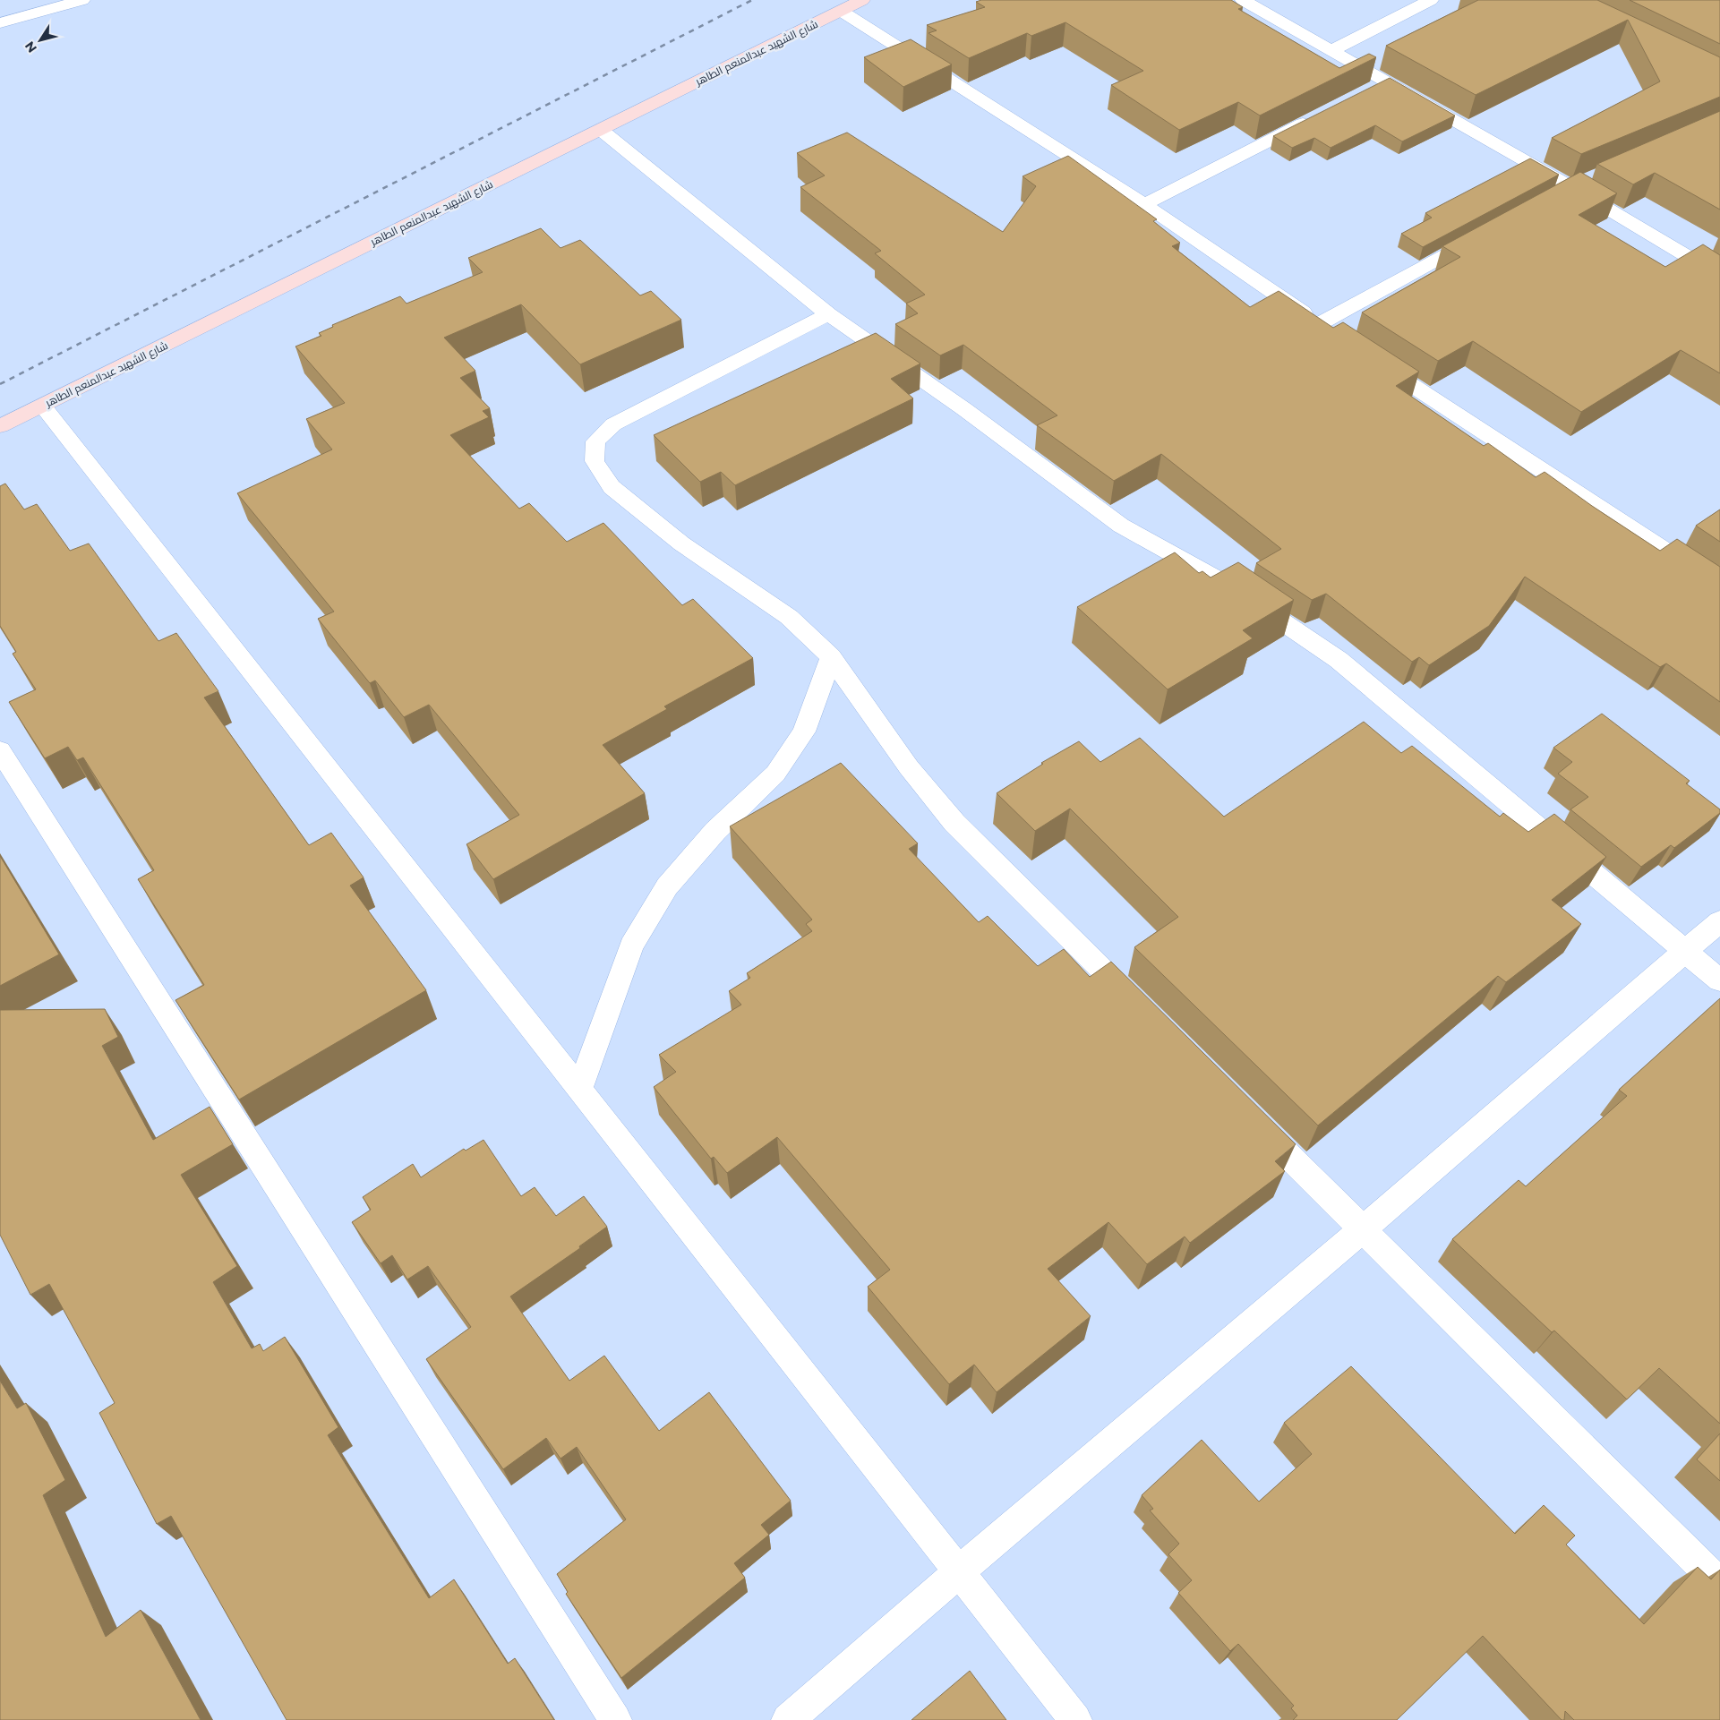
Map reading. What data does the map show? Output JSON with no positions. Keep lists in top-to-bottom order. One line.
{"streets":{"street":["شارع الشهيد عبدالمنعم الطاهر"]},"north":"bottom left"}
